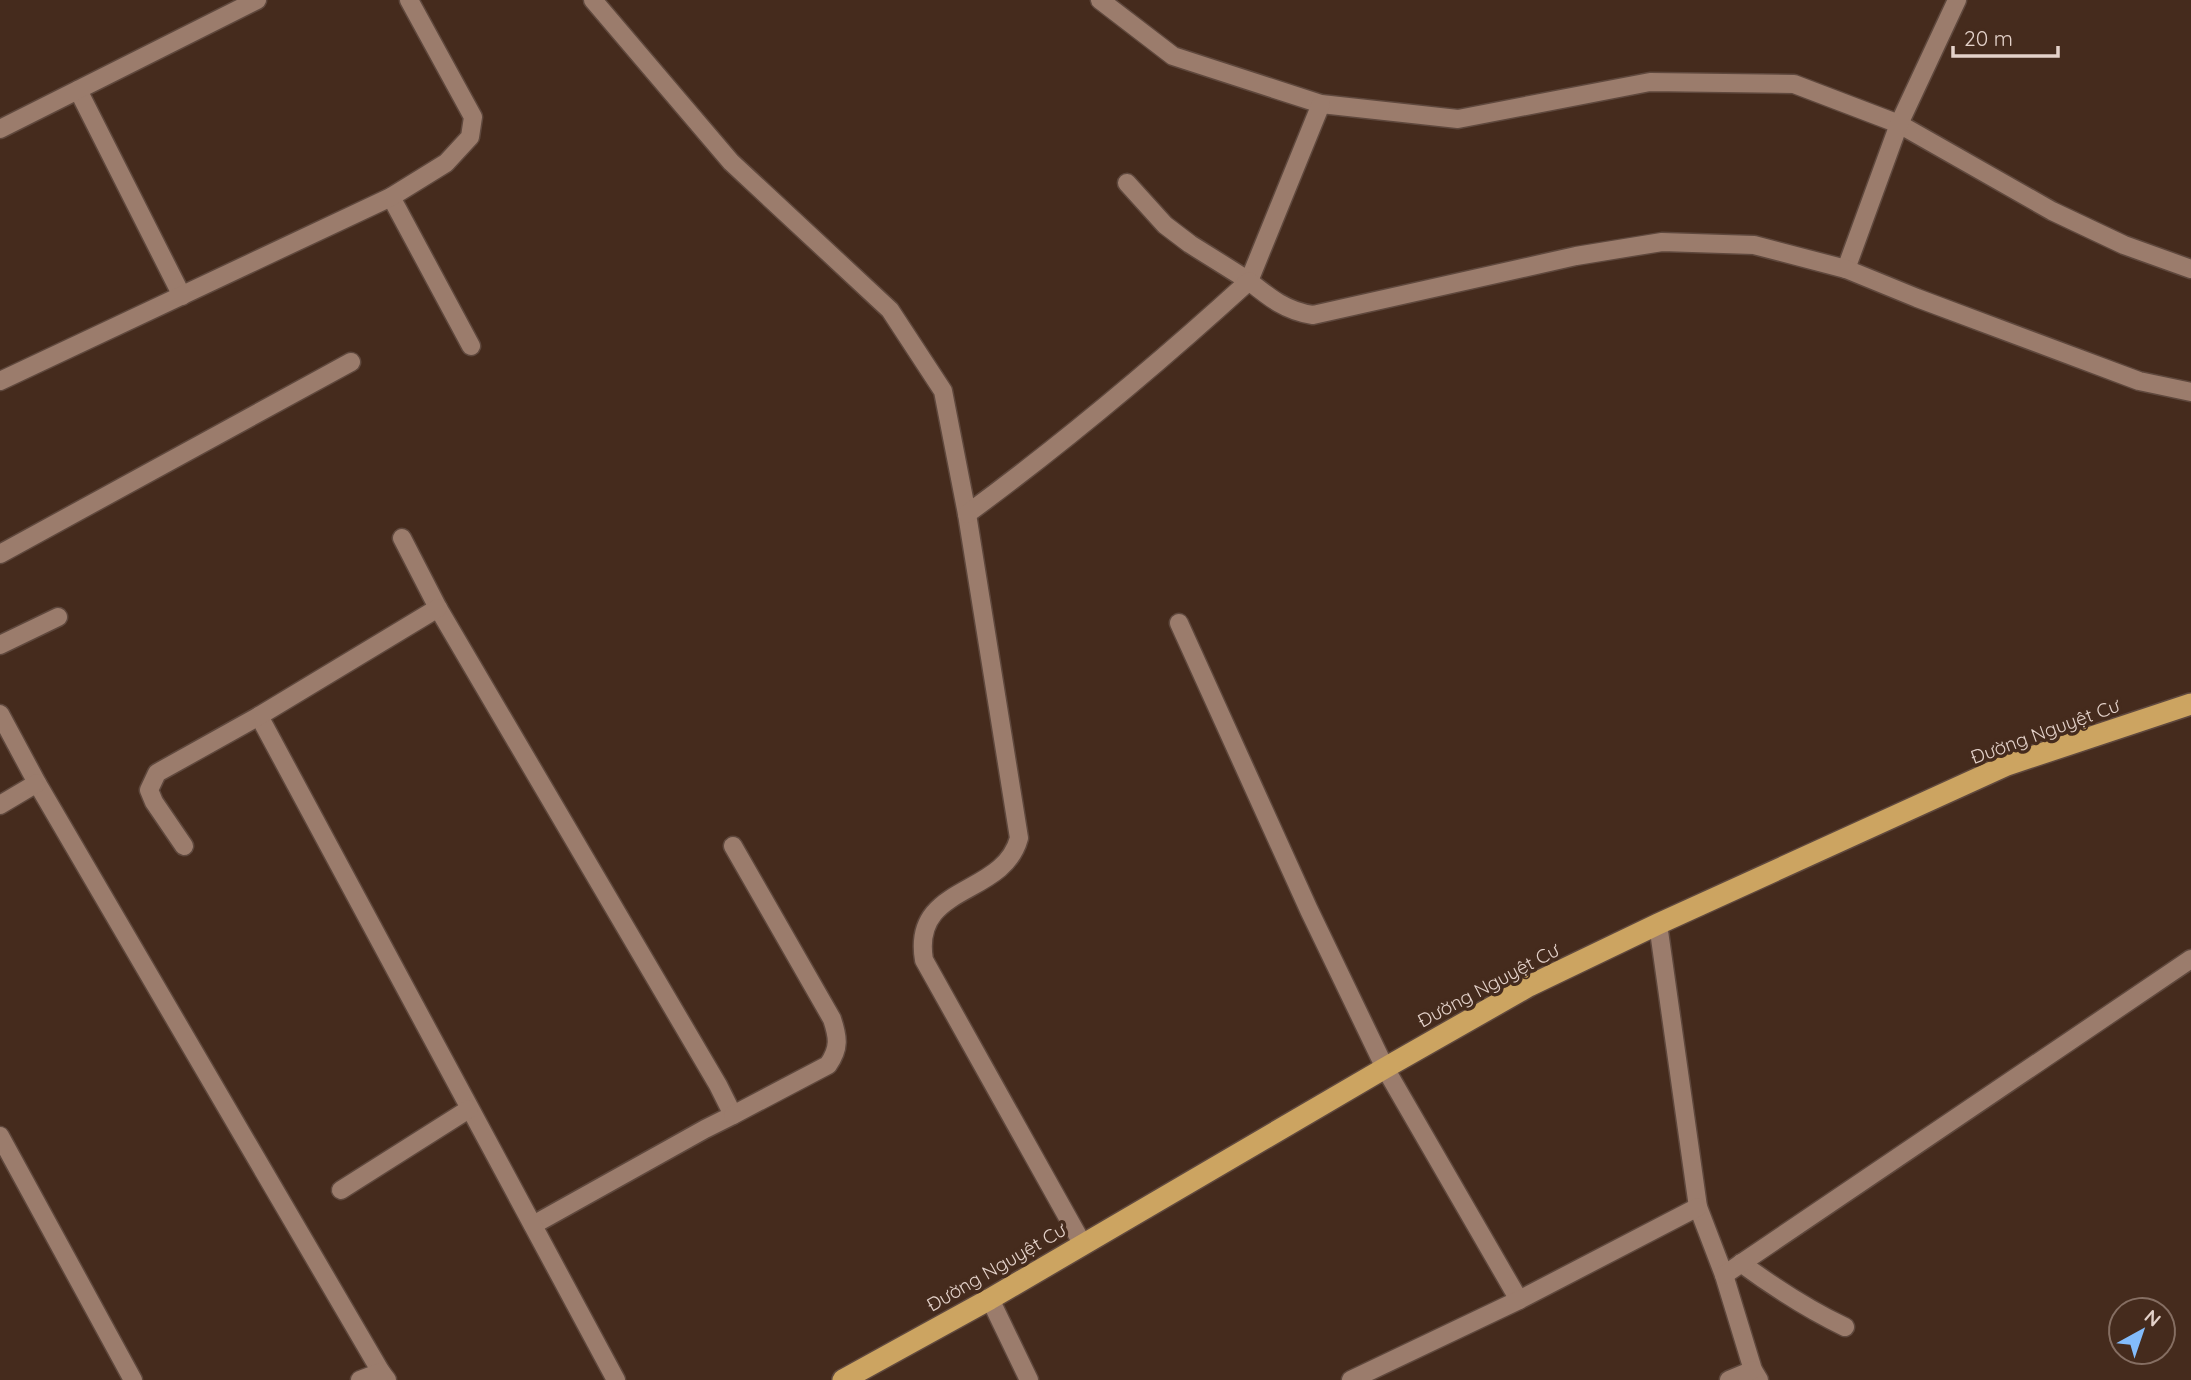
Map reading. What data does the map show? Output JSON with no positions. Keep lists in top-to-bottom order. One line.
{"streets":{"highway":["Đường Nguyệt Cư"]},"scale_bar":"20 m","north":"top right"}
